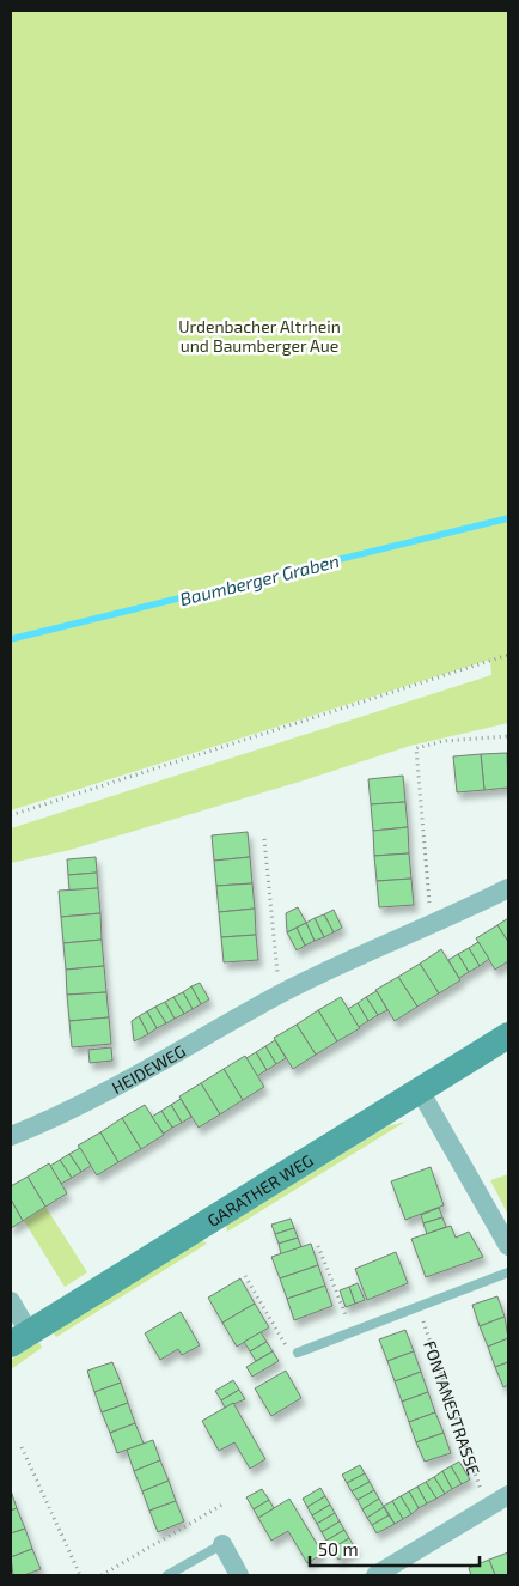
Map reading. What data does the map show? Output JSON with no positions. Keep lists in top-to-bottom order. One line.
{"streets":{"street":["HEIDEWEG","GARATHER WEG"],"path":["FONTANESTRASSE"]},"water":["Baumberger Graben"],"parks":["Urdenbacher Altrhein und Baumberger Aue"],"scale_bar":"50 m"}
